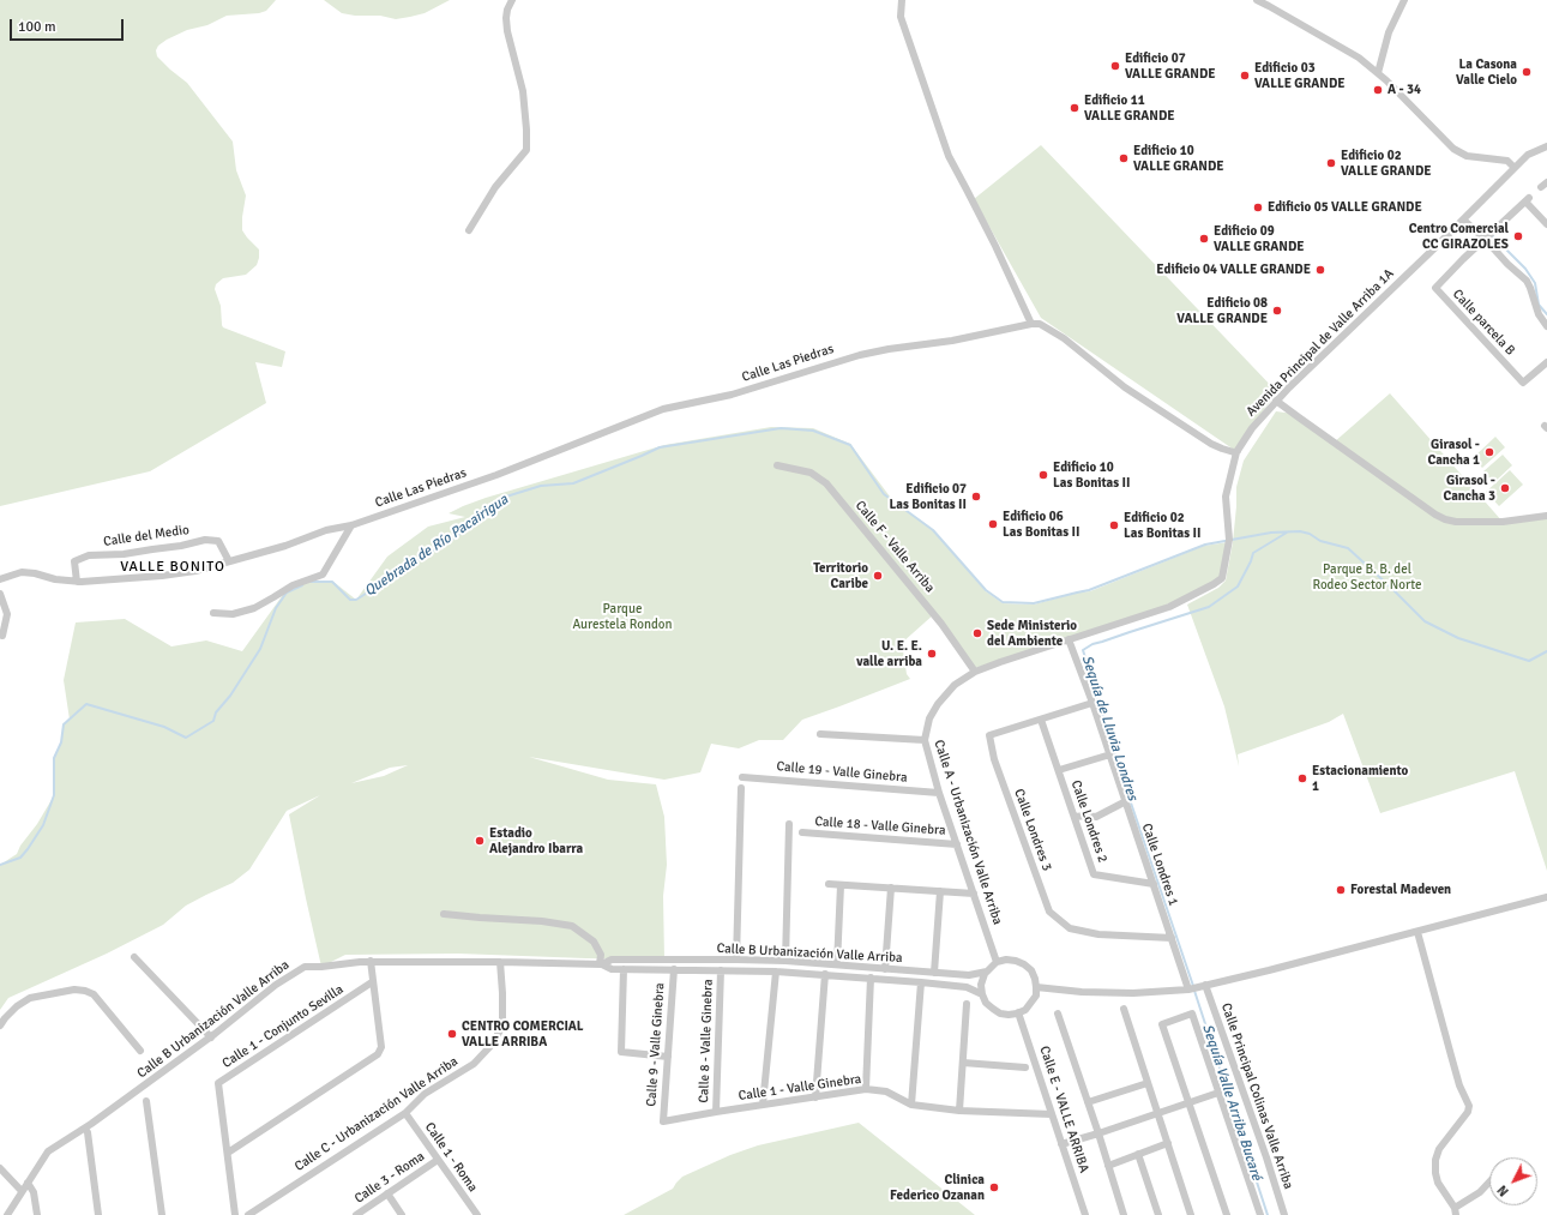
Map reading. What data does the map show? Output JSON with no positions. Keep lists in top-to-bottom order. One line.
{"streets":{"street":["Calle parcela B","Avenida Principal de Valle Arriba 1A","Calle Las Piedras","Calle del Medio","Calle F - Valle Arriba","Calle 19 - Valle Ginebra","Calle Londres 2","Calle 18 - Valle Ginebra","Calle Londres 3","Calle A - Urbanización Valle Arriba","Calle Londres 1","Calle B Urbanización Valle Arriba","Calle 1 - Conjunto Sevilla","Calle 8 - Valle Ginebra","Calle 9 - Valle Ginebra","Calle 1 - Valle Ginebra","Calle Principal Colinas Valle Arriba","Calle E - VALLE ARRIBA","Calle C - Urbanización Valle Arriba","Calle 1 - Roma","Calle 3 - Roma"]},"crossings":[["Avenida Principal de Valle Arriba 1A","Calle F - Valle Arriba"],["Avenida Principal de Valle Arriba 1A","Calle A - Urbanización Valle Arriba"],["Avenida Principal de Valle Arriba 1A","Calle Londres 1"],["Calle Las Piedras","Calle del Medio"],["Calle F - Valle Arriba","Calle A - Urbanización Valle Arriba"],["Calle 19 - Valle Ginebra","Calle A - Urbanización Valle Arriba"],["Calle Londres 2","Calle Londres 3"],["Calle Londres 2","Calle Londres 1"],["Calle 18 - Valle Ginebra","Calle A - Urbanización Valle Arriba"],["Calle Londres 3","Calle Londres 1"],["Calle A - Urbanización Valle Arriba","Calle B Urbanización Valle Arriba"],["Calle A - Urbanización Valle Arriba","Calle E - VALLE ARRIBA"],["Calle B Urbanización Valle Arriba","Calle 8 - Valle Ginebra"],["Calle B Urbanización Valle Arriba","Calle 9 - Valle Ginebra"],["Calle B Urbanización Valle Arriba","Calle E - VALLE ARRIBA"],["Calle B Urbanización Valle Arriba","Calle C - Urbanización Valle Arriba"],["Calle 8 - Valle Ginebra","Calle 1 - Valle Ginebra"],["Calle 9 - Valle Ginebra","Calle 1 - Valle Ginebra"],["Calle 1 - Valle Ginebra","Calle E - VALLE ARRIBA"],["Calle C - Urbanización Valle Arriba","Calle 1 - Roma"],["Calle 1 - Roma","Calle 3 - Roma"]],"districts":["VALLE BONITO"],"water":["Quebrada de Río Pacairigua","Sequía de Lluvia Londres","Sequía Valle Arriba Bucaré"],"parks":["Parque B. B. del Rodeo Sector Norte","Parque Aurestela Rondon"],"places":["Edificio 07 VALLE GRANDE","La Casona Valle Cielo","Edificio 03 VALLE GRANDE","A - 34","Edificio 11 VALLE GRANDE","Edificio 10 VALLE GRANDE","Edificio 02 VALLE GRANDE","Edificio 05 VALLE GRANDE","Centro Comercial CC GIRAZOLES","Edificio 09 VALLE GRANDE","Edificio 04 VALLE GRANDE","Edificio 08 VALLE GRANDE","Girasol - Cancha 1","Edificio 10 Las Bonitas II","Girasol - Cancha 3","Edificio 07 Las Bonitas II","Edificio 06 Las Bonitas II","Edificio 02 Las Bonitas II","Territorio Caribe","Sede Ministerio del Ambiente","U. E. E. valle arriba","Estacionamiento 1","Estadio Alejandro Ibarra","Forestal Madeven","CENTRO COMERCIAL VALLE ARRIBA","Clinica Federico Ozanan"],"scale_bar":"100 m","north":"bottom left"}
